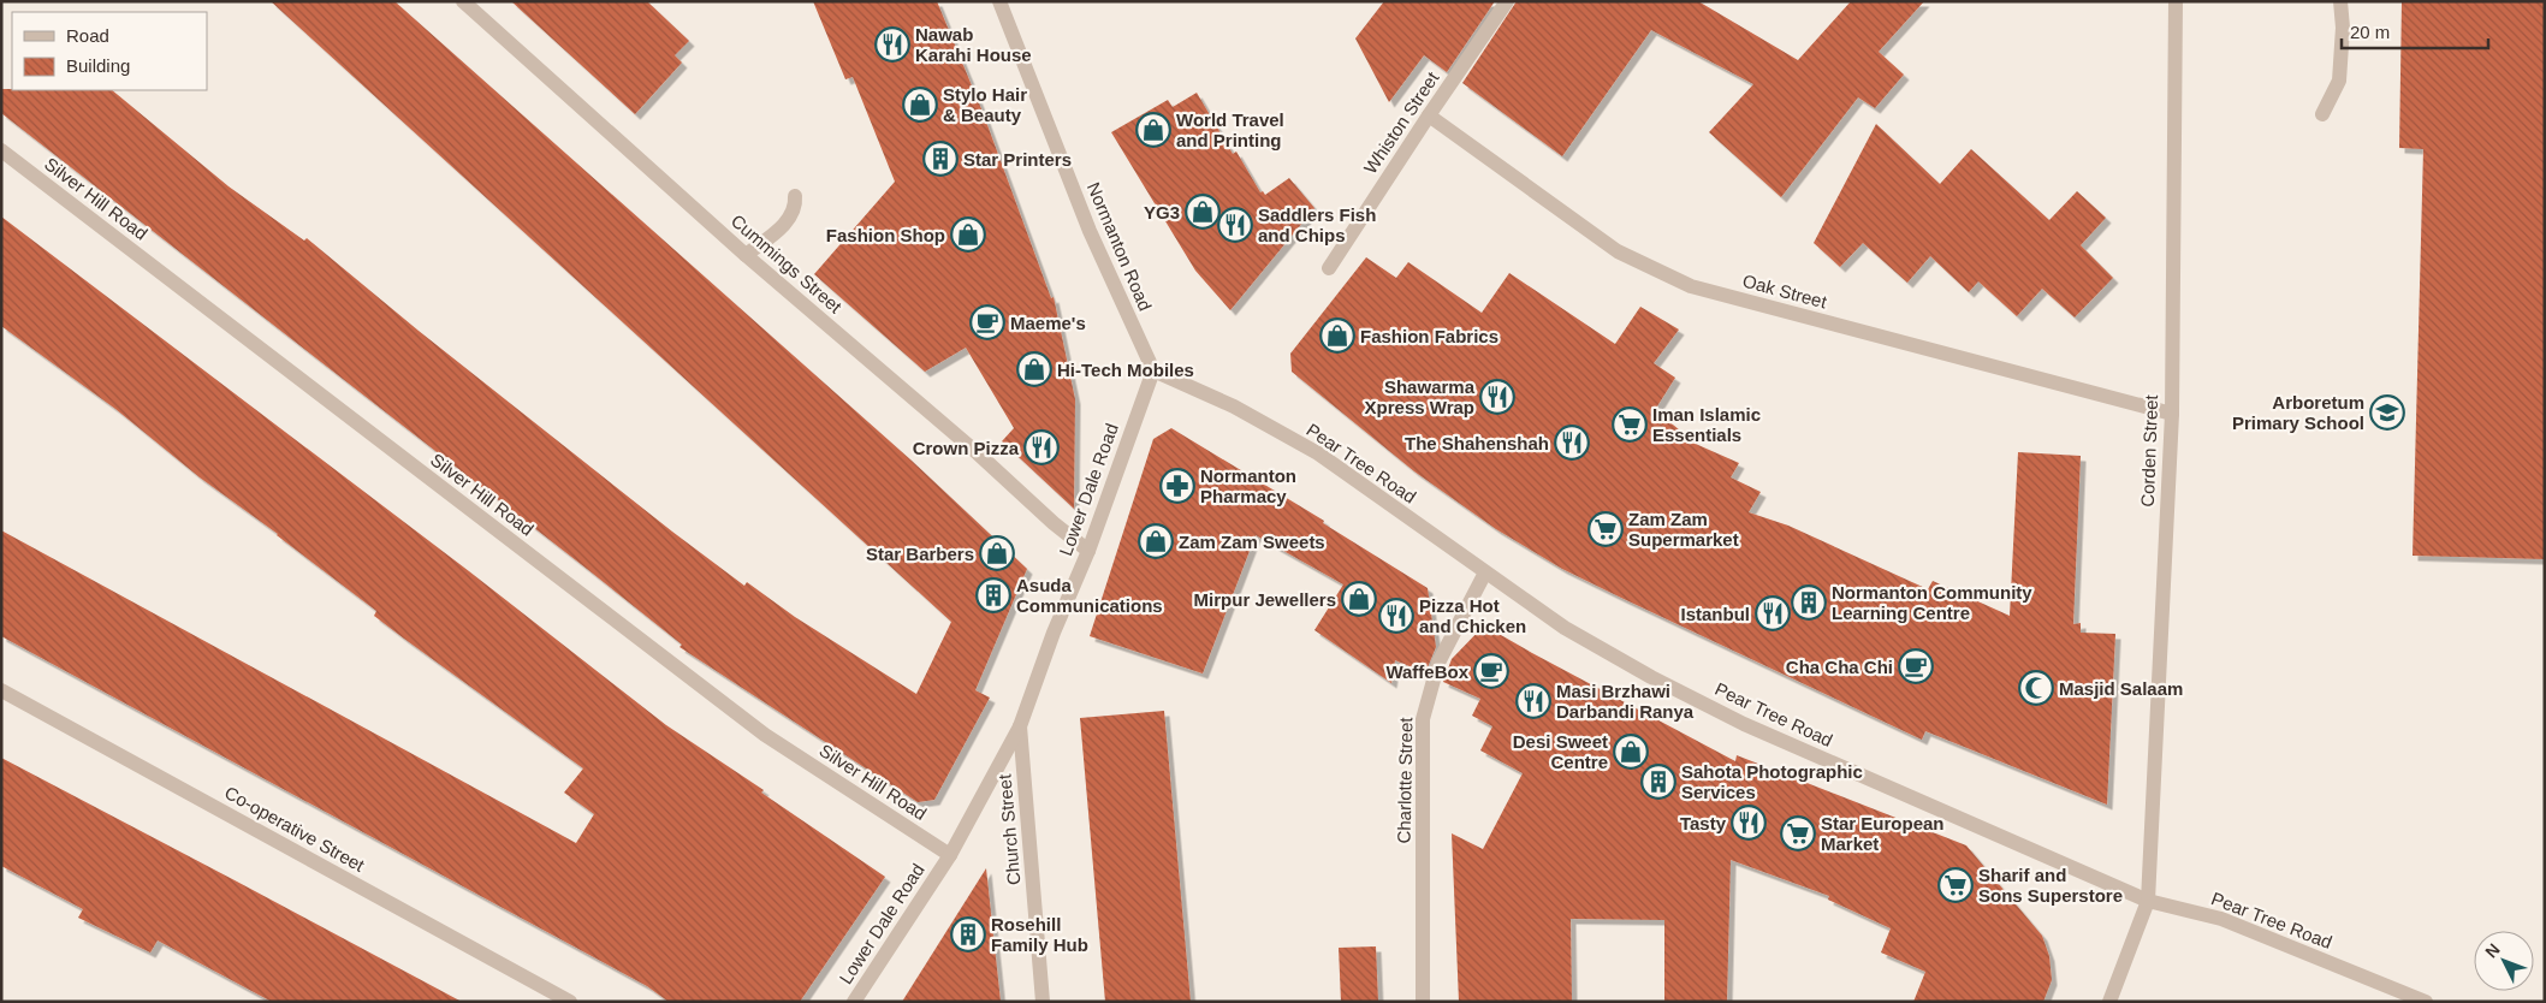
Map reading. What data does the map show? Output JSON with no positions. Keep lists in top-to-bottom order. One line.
{"streets":{"street":["Whiston Street","Silver Hill Road","Normanton Road","Cummings Street","Oak Street","Corden Street","Pear Tree Road","Lower Dale Road","Charlotte Street","Co-operative Street","Church Street"]},"crossings":[["Whiston Street","Oak Street"],["Silver Hill Road","Lower Dale Road"],["Normanton Road","Pear Tree Road"],["Normanton Road","Lower Dale Road"],["Cummings Street","Lower Dale Road"],["Oak Street","Corden Street"],["Corden Street","Pear Tree Road"],["Pear Tree Road","Lower Dale Road"],["Pear Tree Road","Charlotte Street"],["Lower Dale Road","Church Street"]],"places":{"restaurant":["Nawab Karahi House","Saddlers Fish and Chips","Shawarma Xpress Wrap","The Shahenshah","Crown Pizza","Istanbul","Pizza Hot and Chicken","Masi Brzhawi Darbandi Ranya","Tasty"],"shop":["Stylo Hair & Beauty","World Travel and Printing","YG3","Fashion Shop","Fashion Fabrics","Hi-Tech Mobiles","Zam Zam Sweets","Star Barbers","Mirpur Jewellers","Desi Sweet Centre"],"building":["Star Printers","Asuda Communications","Normanton Community Learning Centre","Sahota Photographic Services","Rosehill Family Hub"],"cafe":["Maeme's","Cha Cha Chi","WaffeBox"],"school or university":["Arboretum Primary School"],"supermarket":["Iman Islamic Essentials","Zam Zam Supermarket","Star European Market","Sharif and Sons Superstore"],"pharmacy":["Normanton Pharmacy"],"mosque":["Masjid Salaam"]},"legend":["Road","Building"],"scale_bar":"20 m","north":"top left"}
